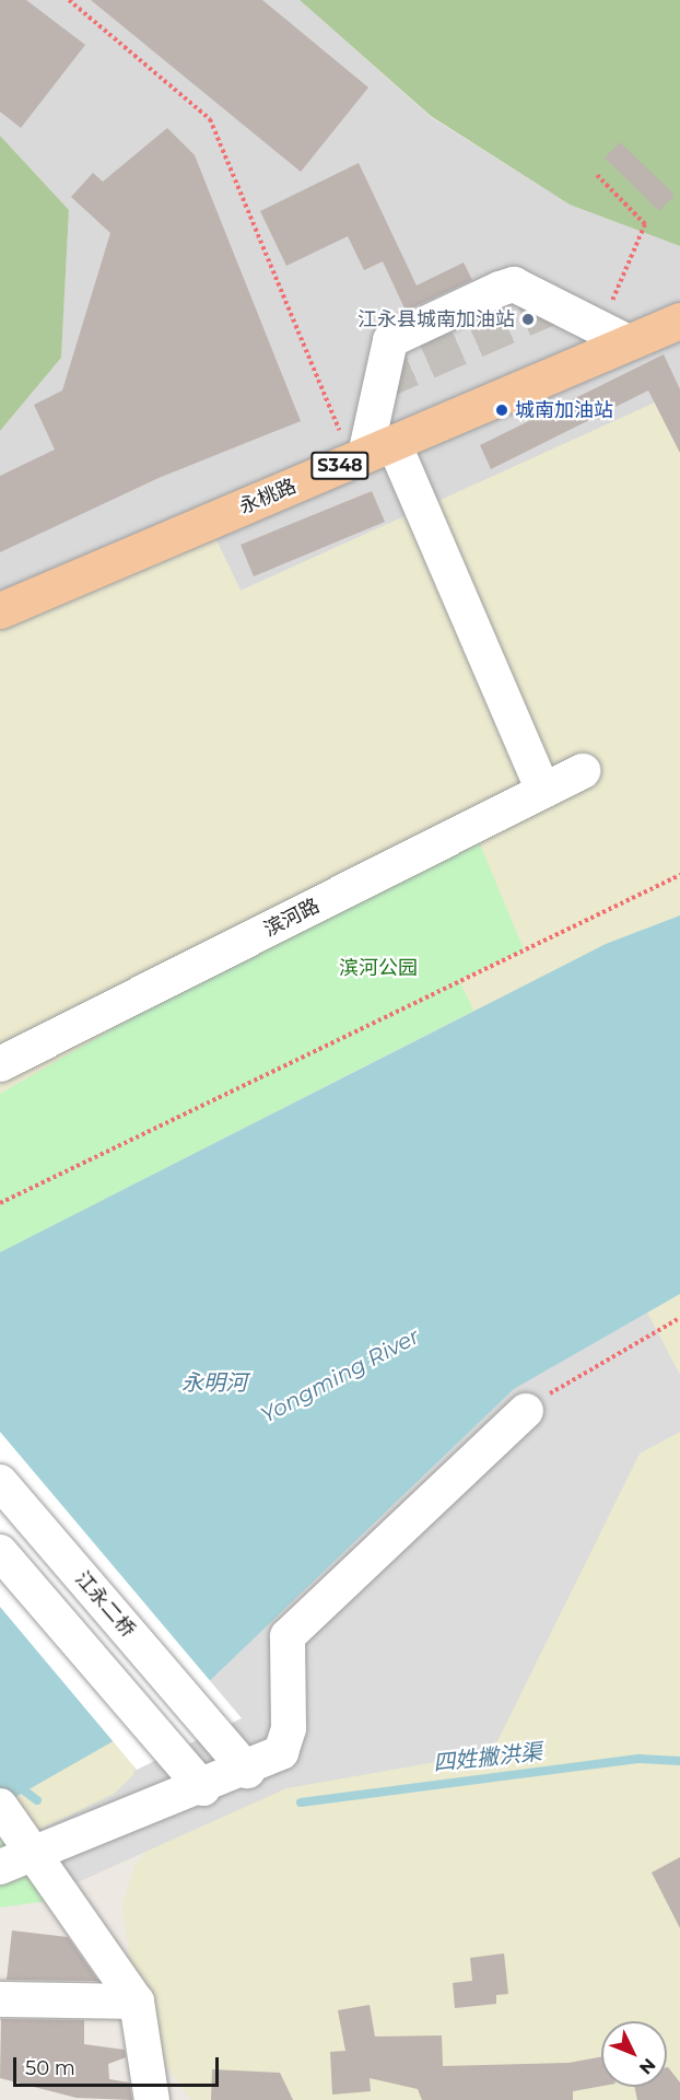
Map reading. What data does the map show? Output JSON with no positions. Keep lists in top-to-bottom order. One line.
{"streets":{"main road":["S348","永桃路"],"street":["滨河路","江永二桥"]},"water":["Yongming River","永明河","四姓撇洪渠"],"parks":["滨河公园"],"places":["江永县城南加油站","城南加油站"],"scale_bar":"50 m","north":"bottom right"}
